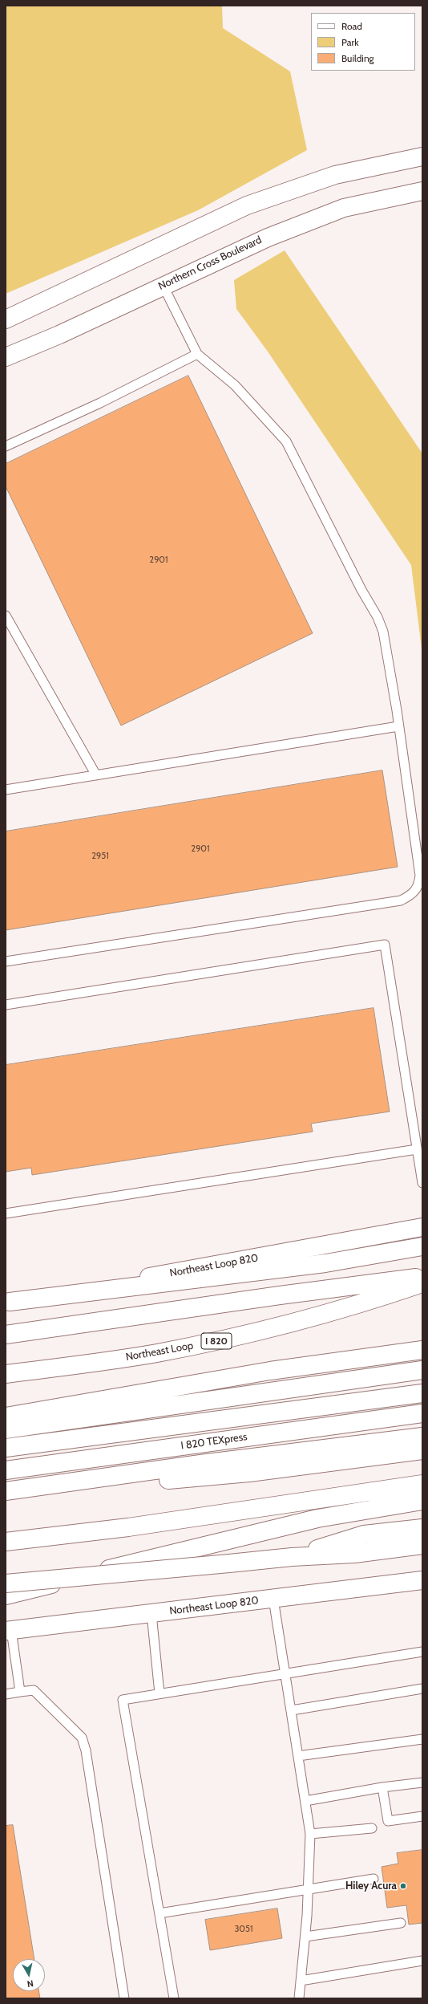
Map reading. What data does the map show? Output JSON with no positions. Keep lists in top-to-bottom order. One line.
{"streets":{"main road":["Northern Cross Boulevard","Northeast Loop 820","I 820","Northeast Loop","I 820 TEXpress"]},"places":["Hiley Acura"],"house_numbers":["2901","2901","2951","3051"],"legend":["Road","Park","Building"],"north":"bottom"}
